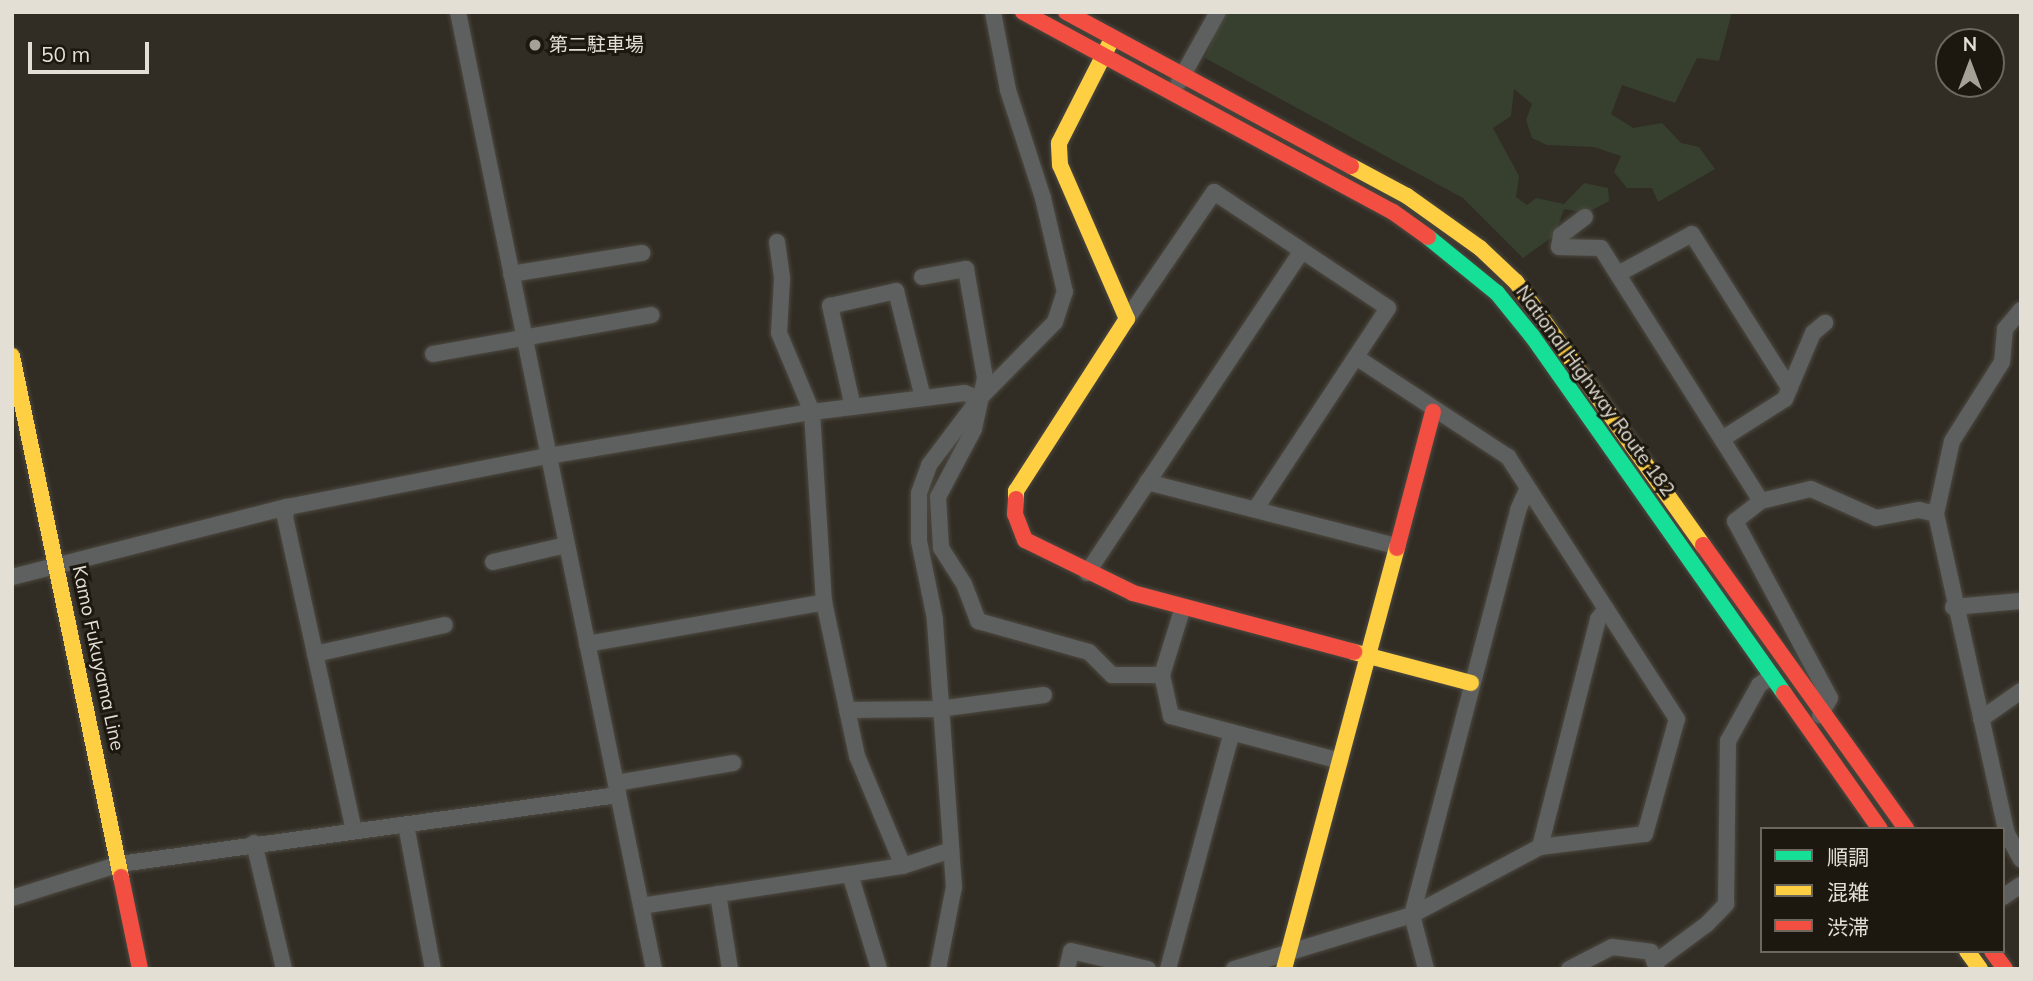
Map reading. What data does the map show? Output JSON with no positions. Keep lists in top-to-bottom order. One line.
{"streets":{"main road":["National Highway Route 182","Kamo Fukuyama Line"]},"places":["第二駐車場"],"legend":["順調","混雑","渋滞"],"scale_bar":"50 m","north":"top"}
